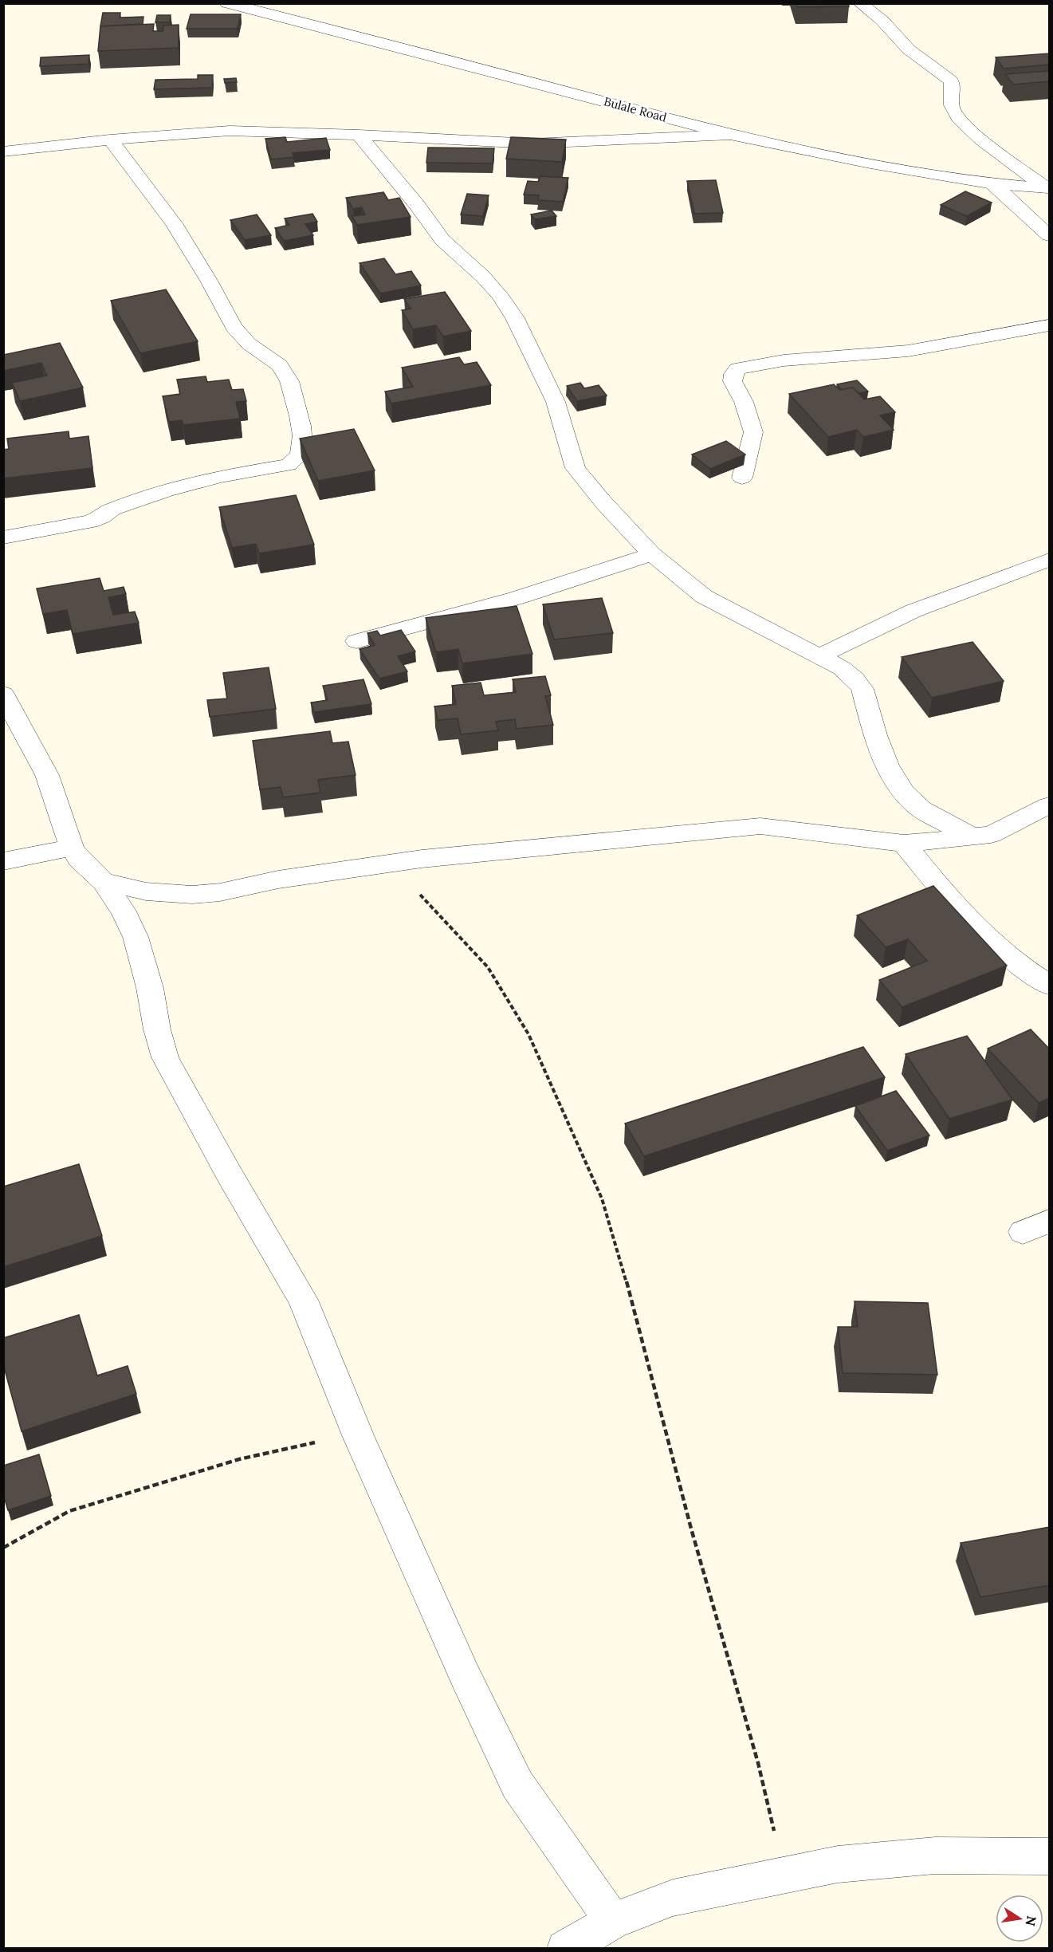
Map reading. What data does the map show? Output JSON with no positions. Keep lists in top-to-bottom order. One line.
{"streets":{"street":["Bulale Road"]},"north":"right"}
